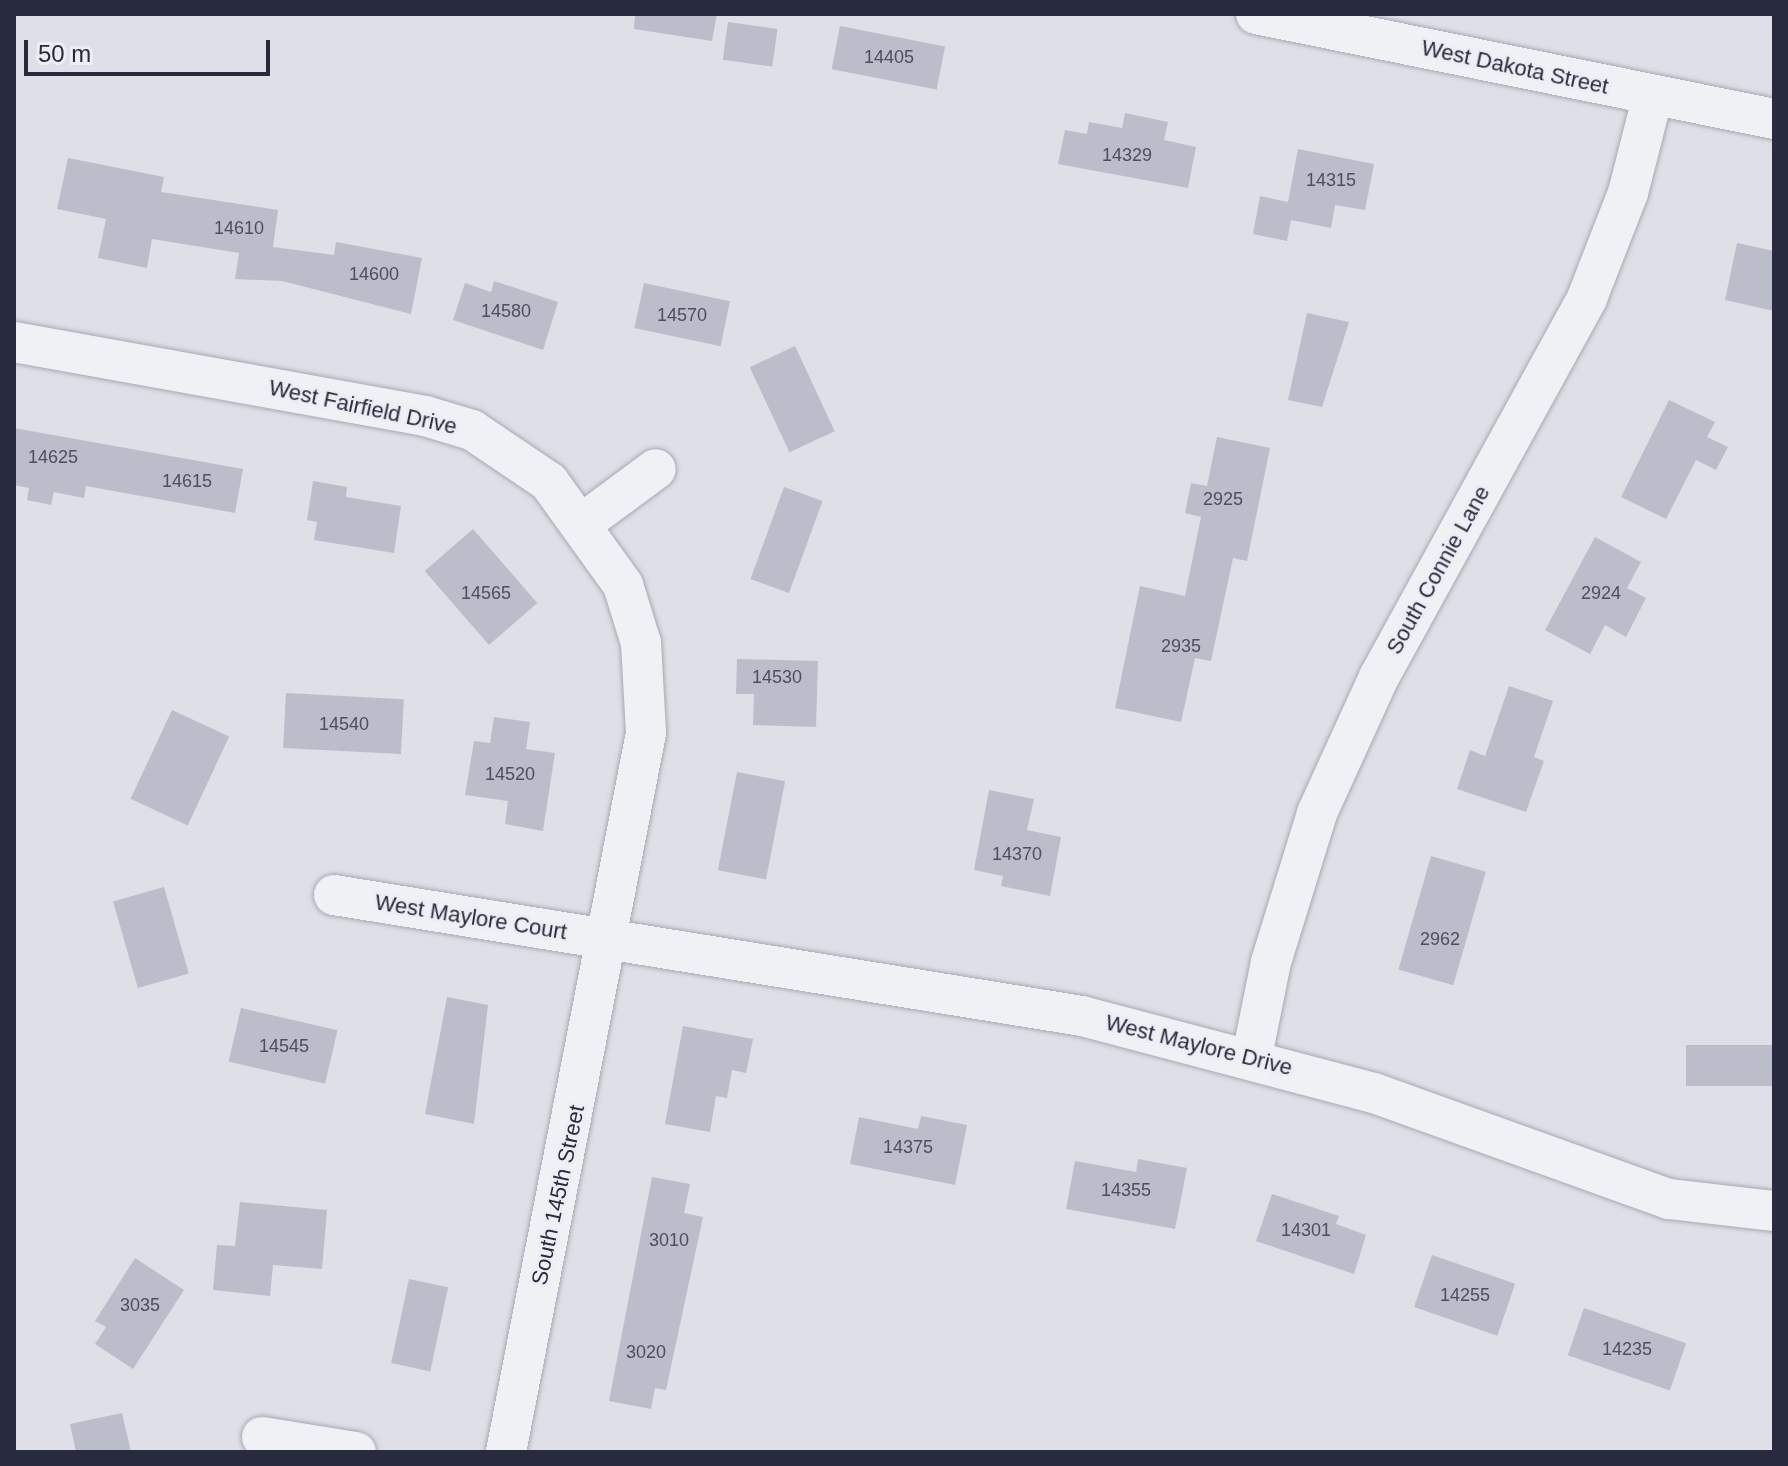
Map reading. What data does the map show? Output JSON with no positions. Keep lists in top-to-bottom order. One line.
{"streets":{"street":["West Dakota Street","West Fairfield Drive","South Connie Lane","West Maylore Court","West Maylore Drive","South 145th Street"]},"crossings":[["West Dakota Street","South Connie Lane"],["West Fairfield Drive","West Maylore Court"],["West Fairfield Drive","West Maylore Drive"],["West Fairfield Drive","South 145th Street"],["South Connie Lane","West Maylore Drive"],["West Maylore Court","West Maylore Drive"],["West Maylore Court","South 145th Street"],["West Maylore Drive","South 145th Street"]],"house_numbers":["14405","14329","14315","14610","14600","14580","14570","14625","14615","2925","14565","2924","2935","14530","14540","14520","14370","2962","14545","14375","14355","14301","3010","14255","3035","14235","3020"],"scale_bar":"50 m"}
